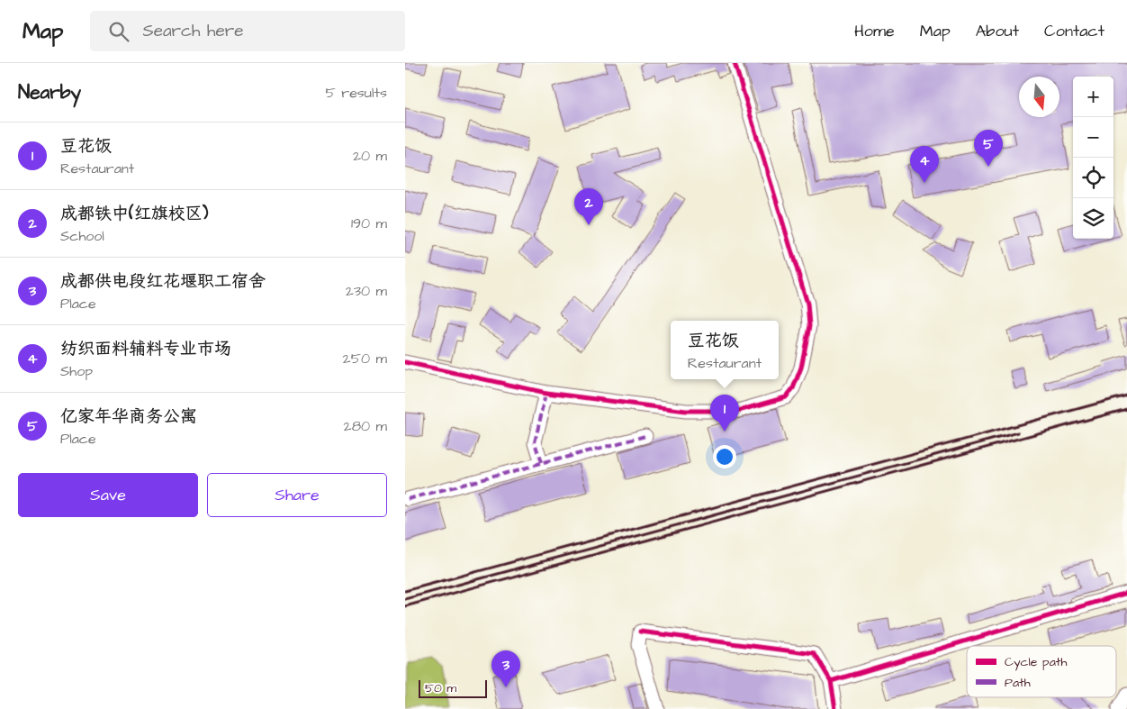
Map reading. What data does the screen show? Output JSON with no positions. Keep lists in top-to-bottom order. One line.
{"legend":["Cycle path","Path"],"scale_bar":"50 m","north":"bottom","page":{"header":"Map","search":"Search here","nav":["Home","Map","About","Contact"],"heading":["Nearby","5 results"],"map_buttons":["+","−"],"list":[{"mark":"1","name":"豆花饭","note":"Restaurant","value":"20 m"},{"mark":"2","name":"成都铁中(红旗校区)","note":"School","value":"190 m"},{"mark":"3","name":"成都供电段红花堰职工宿舍","note":"Place","value":"230 m"},{"mark":"4","name":"纺织面料辅料专业市场","note":"Shop","value":"250 m"},{"mark":"5","name":"亿家年华商务公寓","note":"Place","value":"280 m"}],"pins":["5","4","2","1","3"],"popup":["豆花饭","Restaurant"],"buttons":["Save","Share"],"scale":"50 m"}}
